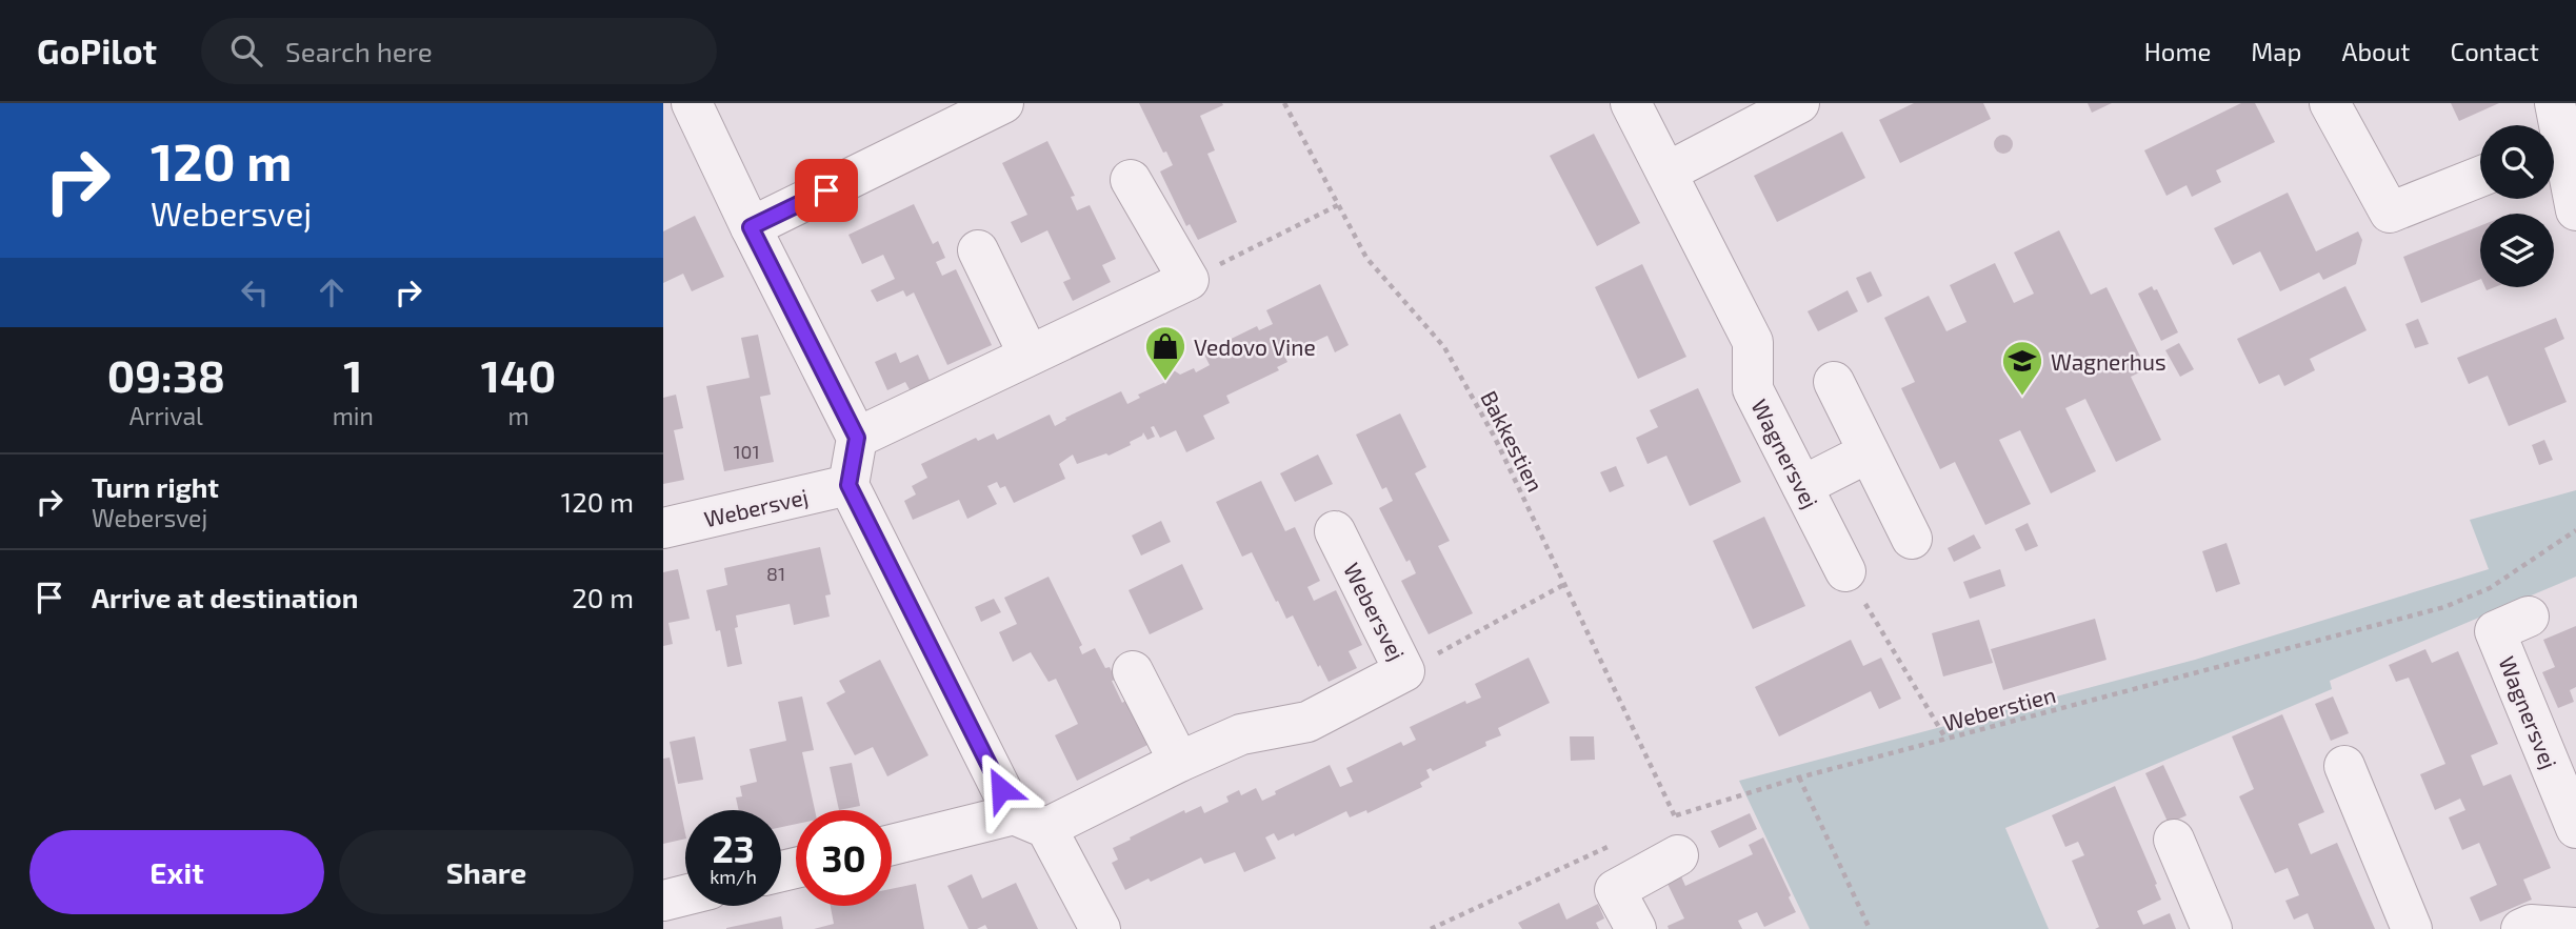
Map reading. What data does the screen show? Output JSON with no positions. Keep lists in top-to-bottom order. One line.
{"streets":{"street":["Wagnersvej","Webersvej"],"path":["Bakkestien","Weberstien"]},"crossings":[["Bakkestien","Weberstien"]],"places":{"shop":["Vedovo Vine"],"school or university":["Wagnerhus"]},"house_numbers":["101","81"],"page":{"header":"GoPilot","search":"Search here","nav":["Home","Map","About","Contact"],"turn":["120 m","Webersvej"],"eta":["09:38","Arrival","1","min","140","m"],"list":[{"name":"Turn right","note":"Webersvej","value":"120 m"},{"name":"Arrive at destination","value":"20 m"}],"speed":"23 km/h","limit":"30","buttons":["Exit","Share"]}}
